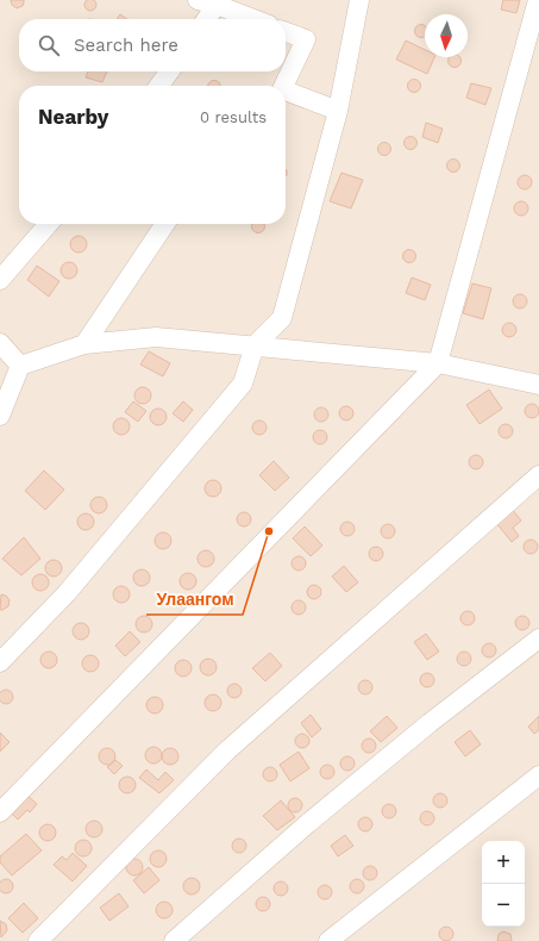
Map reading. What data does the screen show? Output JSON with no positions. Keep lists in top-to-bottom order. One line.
{"places":["Улаангом"],"north":"bottom","page":{"search":"Search here","heading":["Nearby","0 results"],"map_buttons":["+","−"]}}
